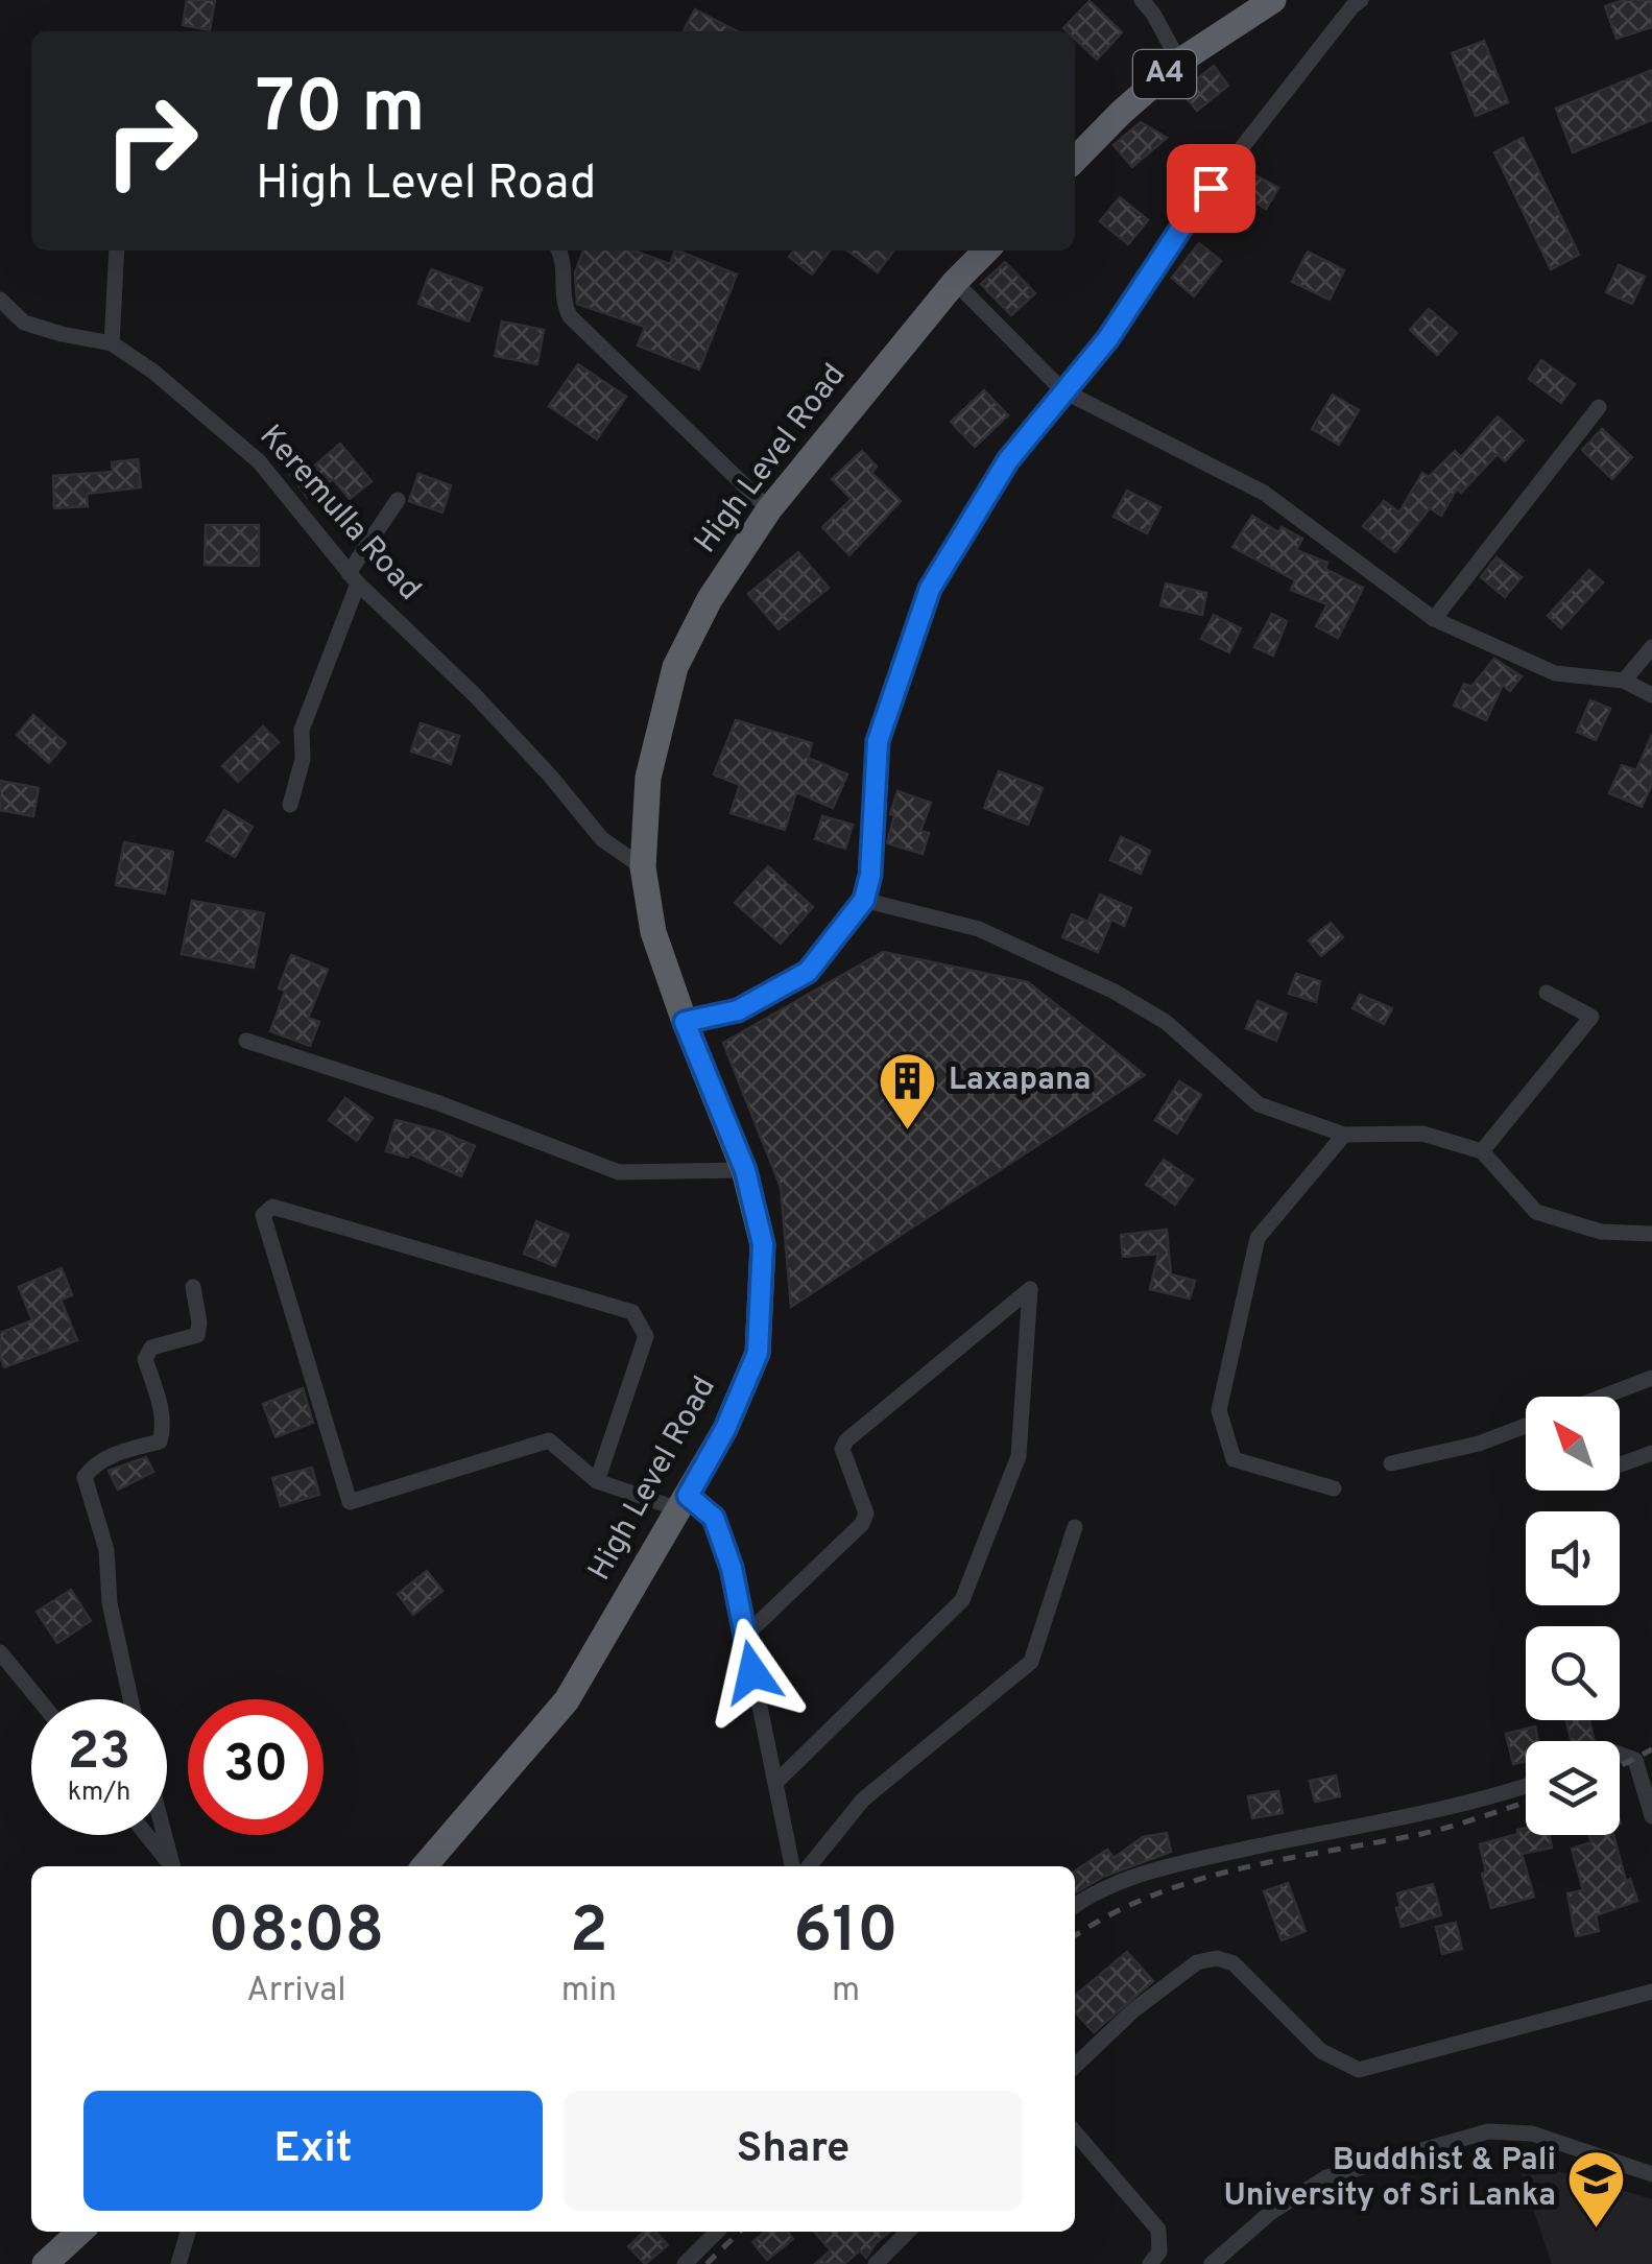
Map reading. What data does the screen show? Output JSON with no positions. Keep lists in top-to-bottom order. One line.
{"streets":{"highway":["A4","High Level Road"],"street":["Keremulla Road"]},"crossings":[["High Level Road","Keremulla Road"]],"places":{"building":["Laxapana"],"school or university":["Buddhist & Pali University of Sri Lanka"]},"north":"top left","page":{"turn":["70 m","High Level Road"],"speed":"23 km/h","limit":"30","eta":["08:08","Arrival","2","min","610","m"],"buttons":["Exit","Share"]}}
